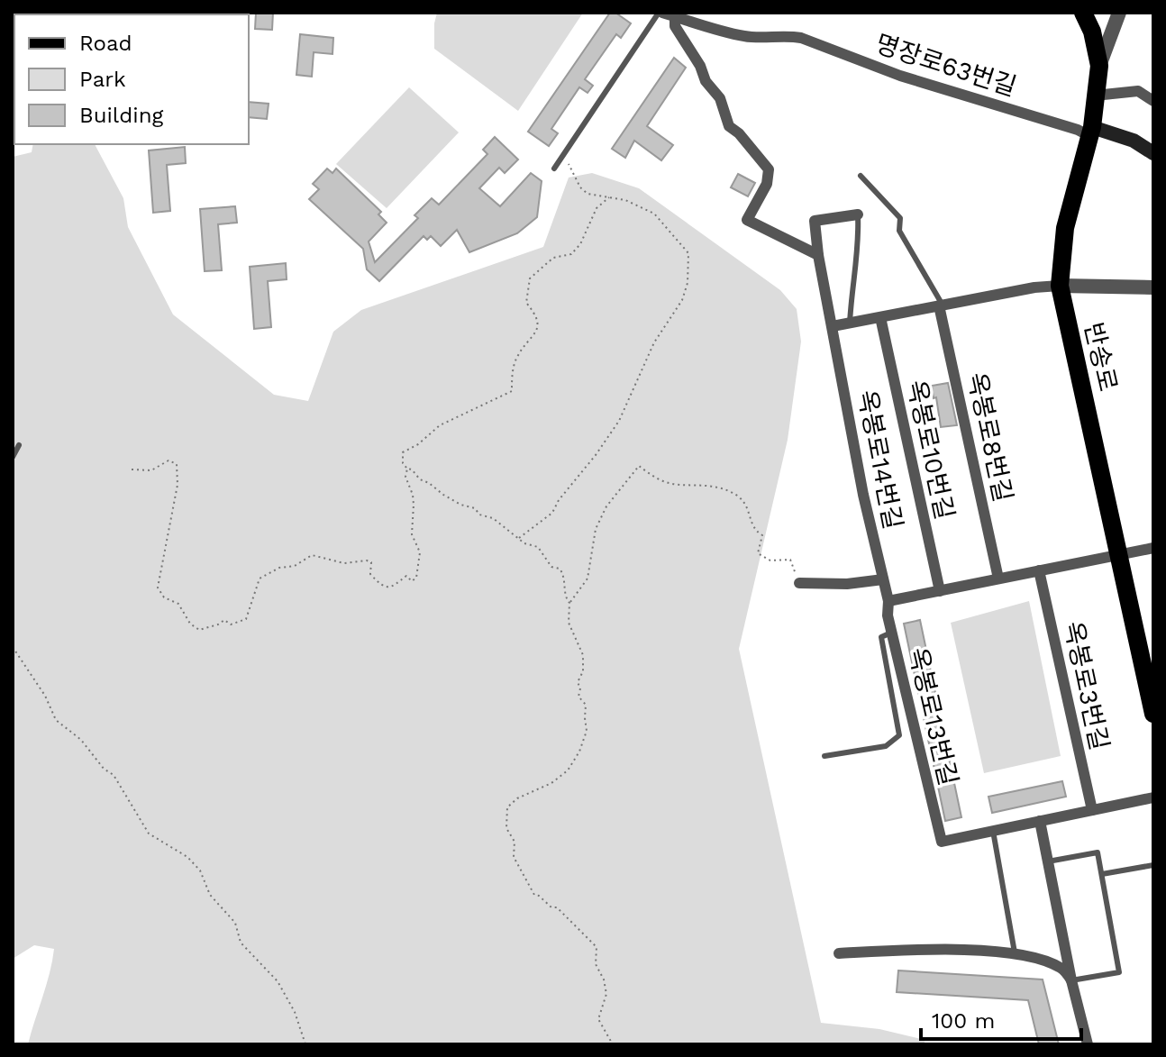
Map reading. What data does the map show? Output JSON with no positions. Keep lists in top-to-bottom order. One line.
{"streets":{"main road":["반송로"],"street":["명장로63번길","옥봉로8번길","옥봉로10번길","옥봉로14번길","옥봉로3번길","옥봉로13번길"]},"crossings":[["명장로63번길","반송로"],["옥봉로14번길","옥봉로13번길"]],"legend":["Road","Park","Building"],"scale_bar":"100 m"}
